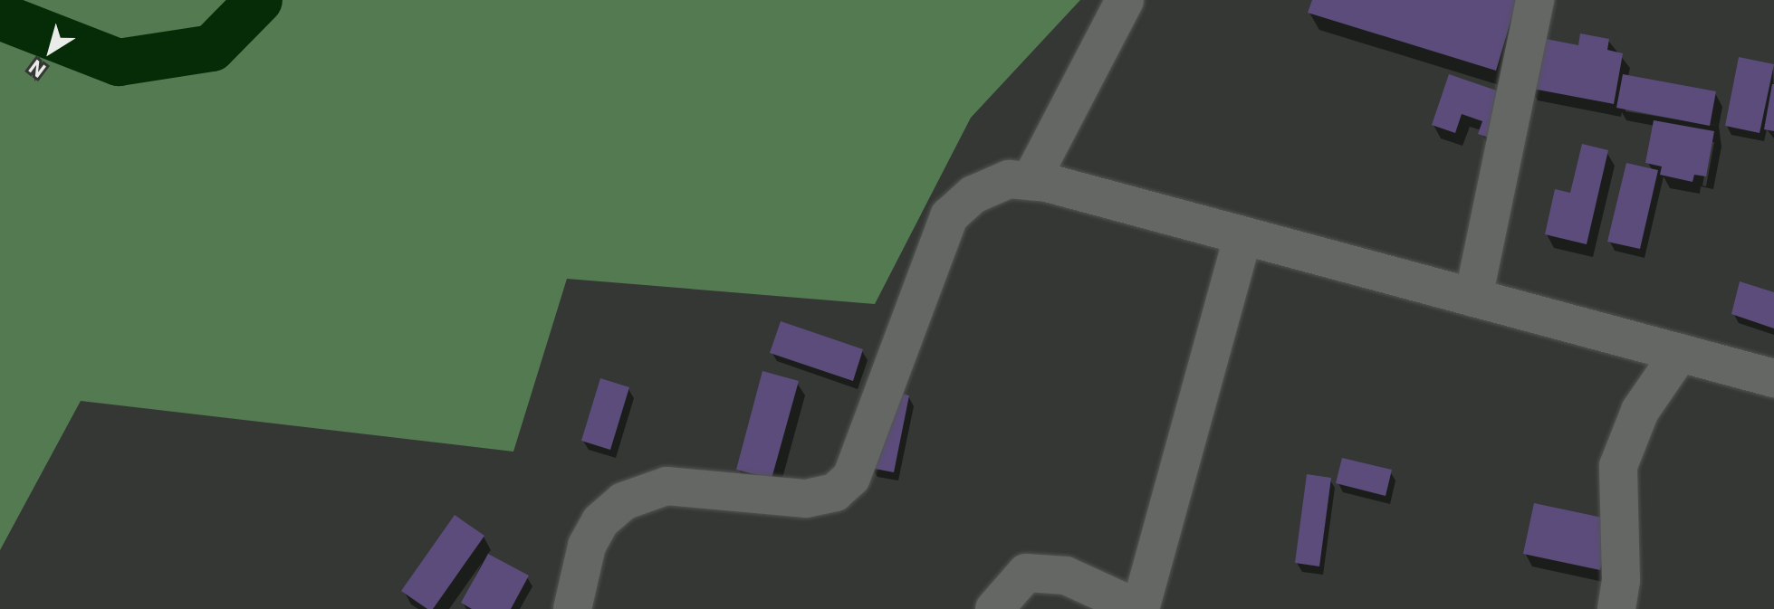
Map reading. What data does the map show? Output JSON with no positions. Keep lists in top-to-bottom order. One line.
{"north":"bottom left"}
